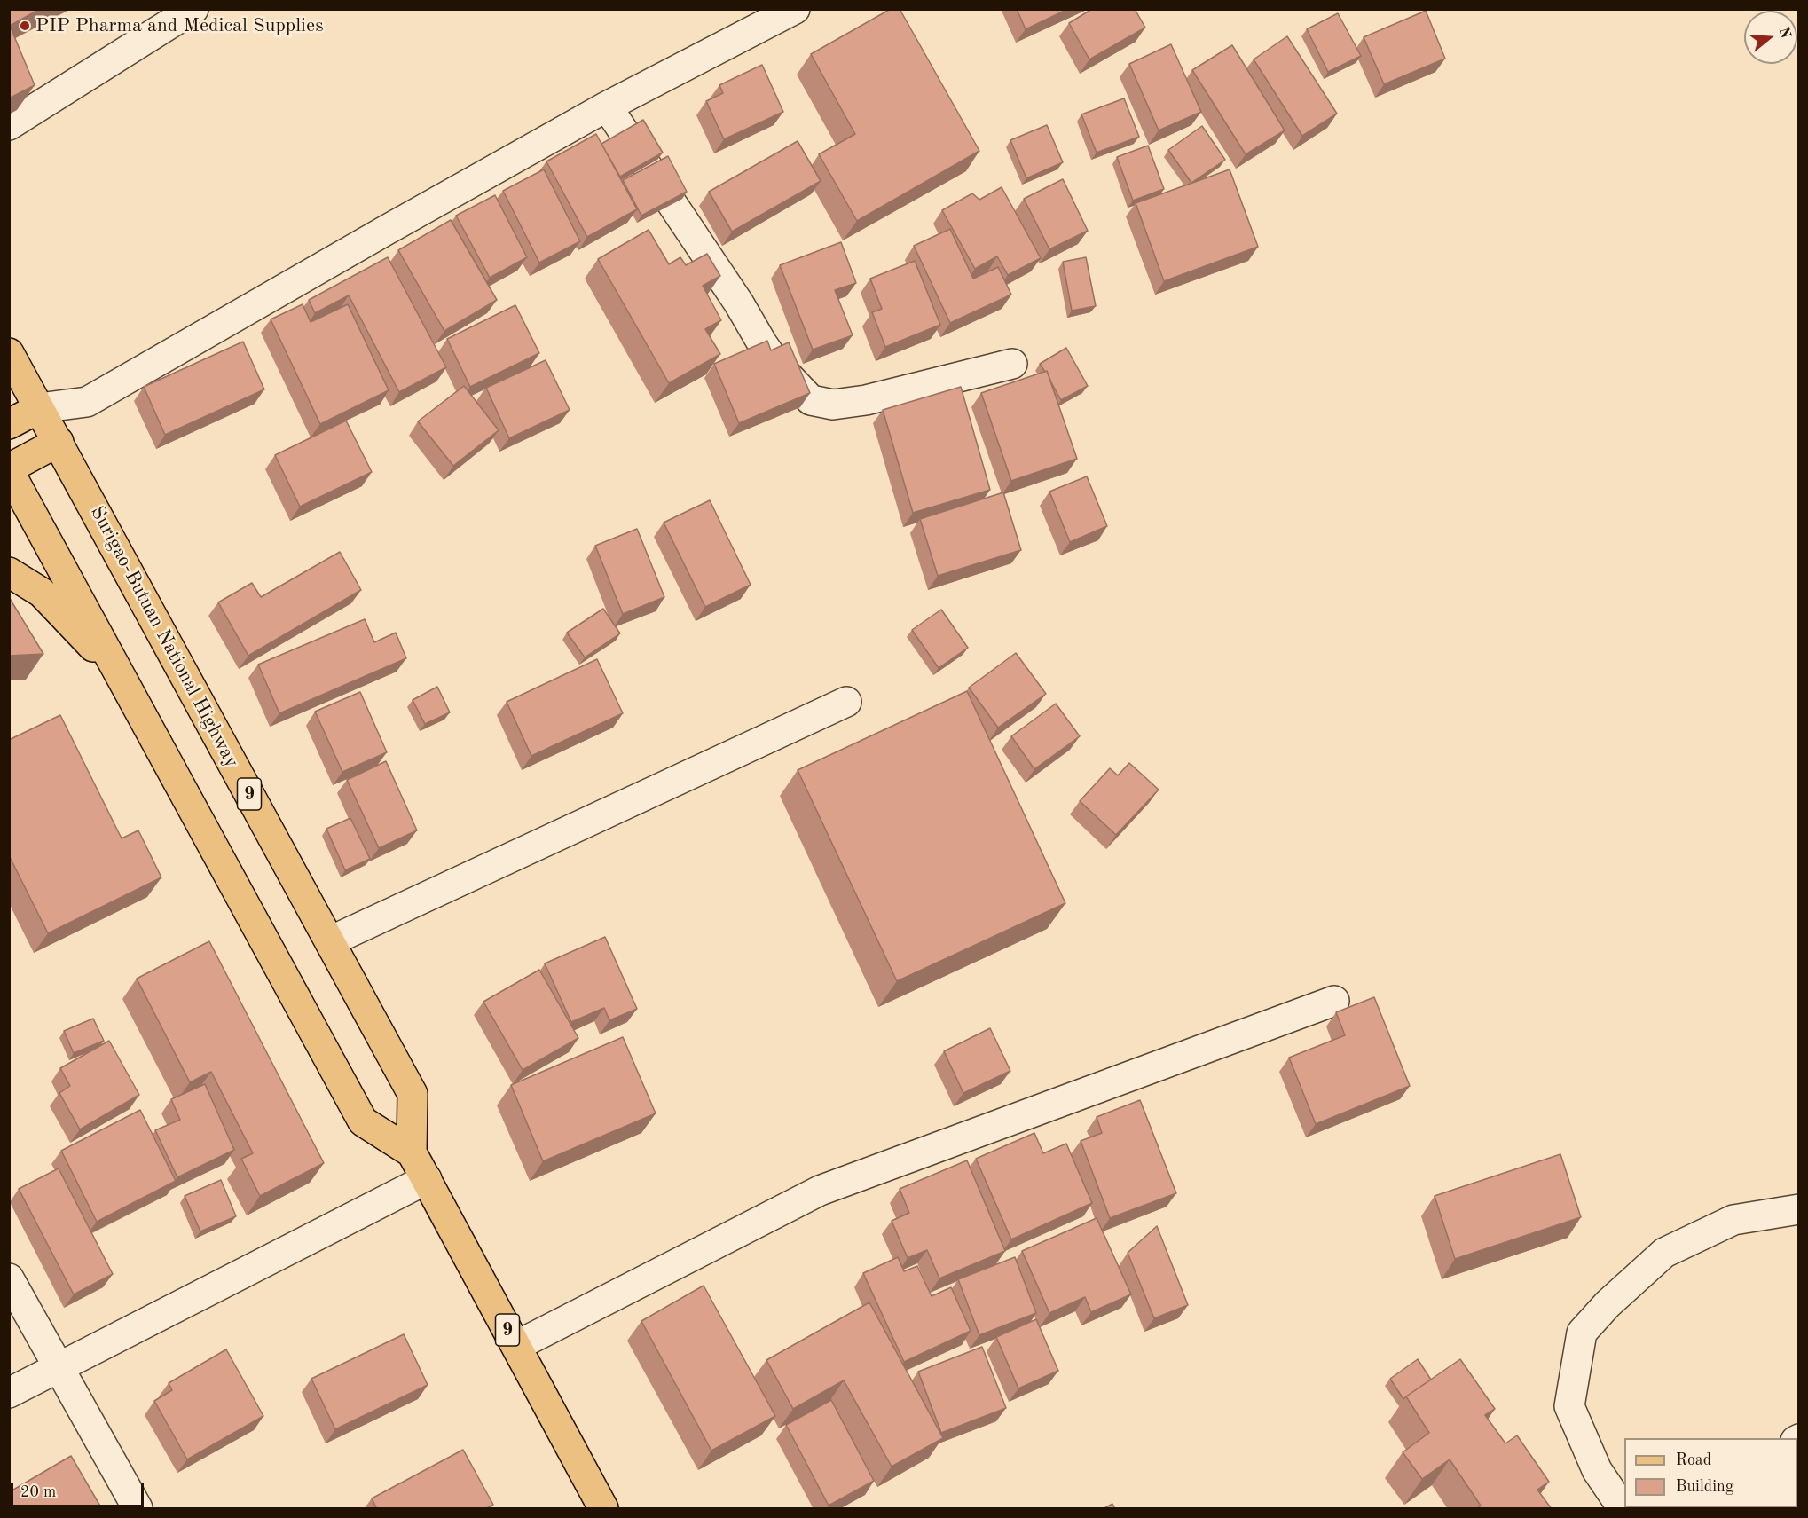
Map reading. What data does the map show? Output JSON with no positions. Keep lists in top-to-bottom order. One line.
{"streets":{"main road":["Surigao-Butuan National Highway","9"]},"places":["PIP Pharma and Medical Supplies"],"legend":["Road","Building"],"scale_bar":"20 m","north":"right"}
